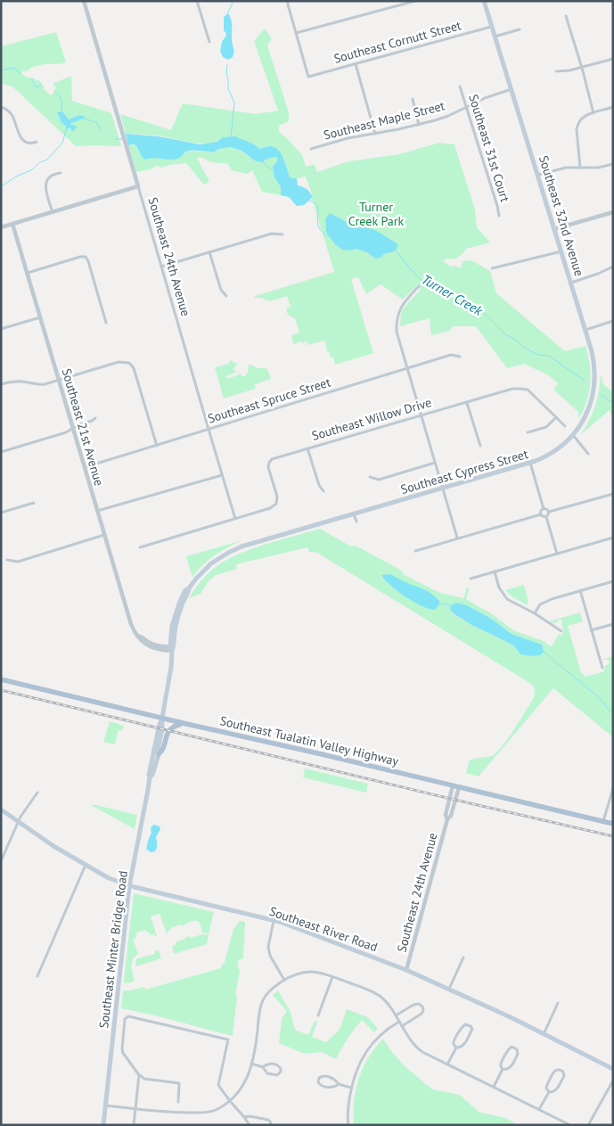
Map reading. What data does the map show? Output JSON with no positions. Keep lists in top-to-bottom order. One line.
{"streets":{"main road":["Southeast 32nd Avenue","Southeast Cypress Street","Southeast Tualatin Valley Highway","Southeast River Road","Southeast Minter Bridge Road"],"street":["Southeast Cornutt Street","Southeast Maple Street","Southeast 31st Court","Southeast 24th Avenue","Southeast Spruce Street","Southeast Willow Drive","Southeast 21st Avenue"]},"crossings":[["Southeast Cornutt Street","Southeast 32nd Avenue"],["Southeast Maple Street","Southeast 31st Court"],["Southeast Maple Street","Southeast 32nd Avenue"],["Southeast 32nd Avenue","Southeast Cypress Street"],["Southeast 24th Avenue","Southeast Spruce Street"],["Southeast 24th Avenue","Southeast Willow Drive"],["Southeast 24th Avenue","Southeast Tualatin Valley Highway"],["Southeast 24th Avenue","Southeast River Road"],["Southeast Spruce Street","Southeast 21st Avenue"],["Southeast 21st Avenue","Southeast Cypress Street"],["Southeast Cypress Street","Southeast Tualatin Valley Highway"],["Southeast Cypress Street","Southeast Minter Bridge Road"],["Southeast Tualatin Valley Highway","Southeast Minter Bridge Road"],["Southeast River Road","Southeast Minter Bridge Road"]],"water":["Turner Creek"],"parks":["Turner Creek Park"]}
